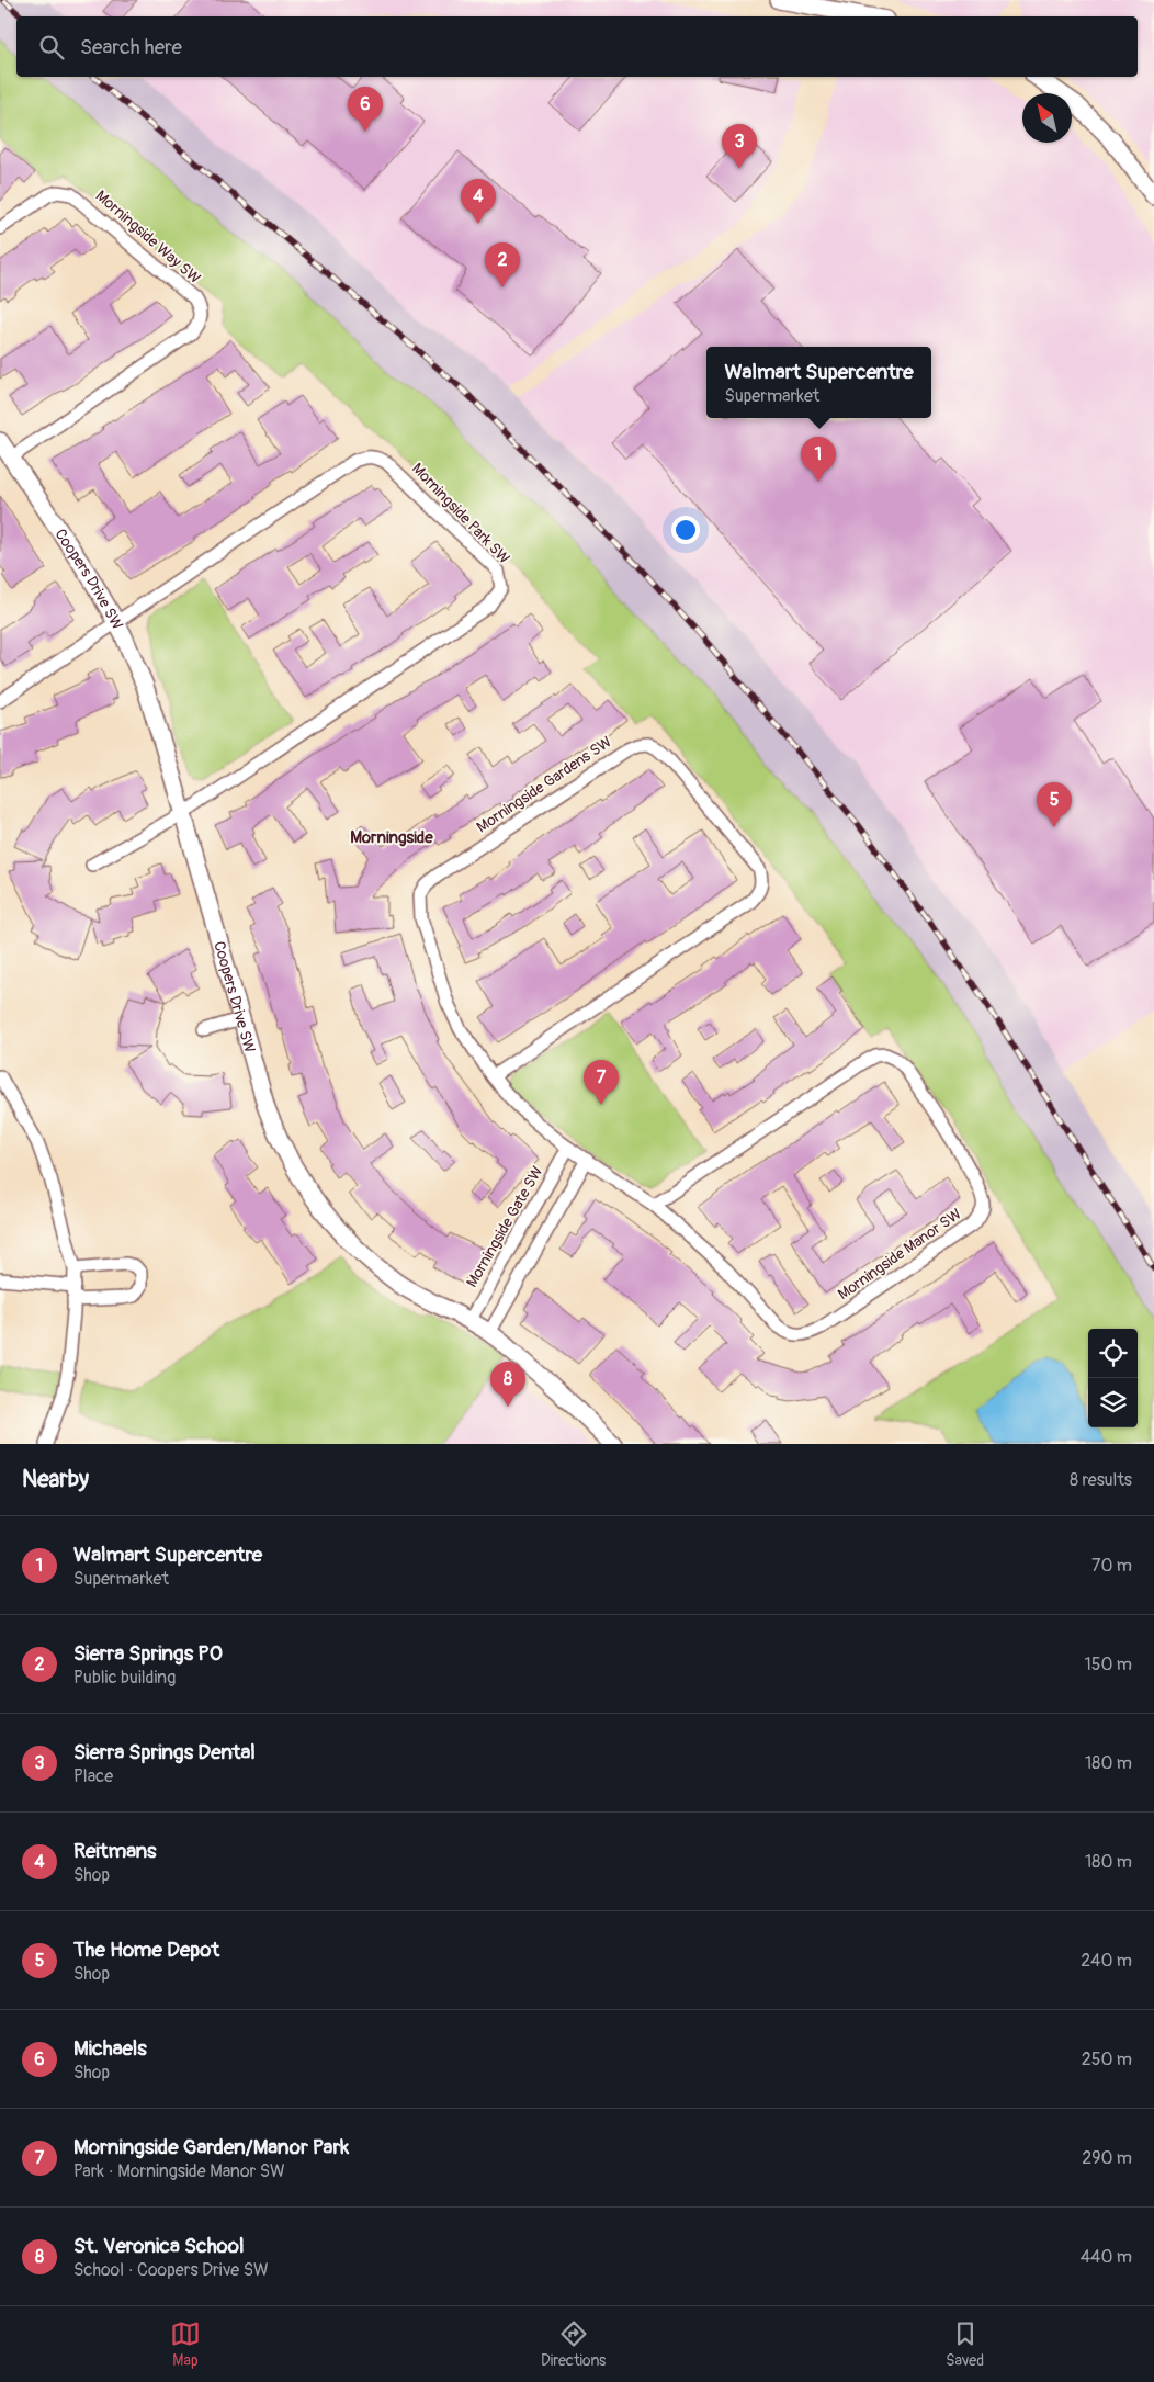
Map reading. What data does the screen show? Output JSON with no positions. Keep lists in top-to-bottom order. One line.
{"streets":{"street":["Morningside Way SW","Morningside Park SW","Coopers Drive SW","Morningside Gardens SW","Morningside Gate SW","Morningside Manor SW"]},"crossings":[["Morningside Way SW","Coopers Drive SW"],["Morningside Park SW","Coopers Drive SW"],["Coopers Drive SW","Morningside Gate SW"],["Morningside Gardens SW","Morningside Gate SW"],["Morningside Gardens SW","Morningside Manor SW"],["Morningside Gate SW","Morningside Manor SW"]],"districts":["Morningside"],"north":"top left","page":{"search":"Search here","pins":["6","3","4","2","1","5","7","8"],"popup":["Walmart Supercentre","Supermarket"],"heading":["Nearby","8 results"],"list":[{"mark":"1","name":"Walmart Supercentre","note":"Supermarket","value":"70 m"},{"mark":"2","name":"Sierra Springs PO","note":"Public building","value":"150 m"},{"mark":"3","name":"Sierra Springs Dental","note":"Place","value":"180 m"},{"mark":"4","name":"Reitmans","note":"Shop","value":"180 m"},{"mark":"5","name":"The Home Depot","note":"Shop","value":"240 m"},{"mark":"6","name":"Michaels","note":"Shop","value":"250 m"},{"mark":"7","name":"Morningside Garden/Manor Park","note":"Park · Morningside Manor SW","value":"290 m"},{"mark":"8","name":"St. Veronica School","note":"School · Coopers Drive SW","value":"440 m"}],"nav":["Map","Directions","Saved"]}}
